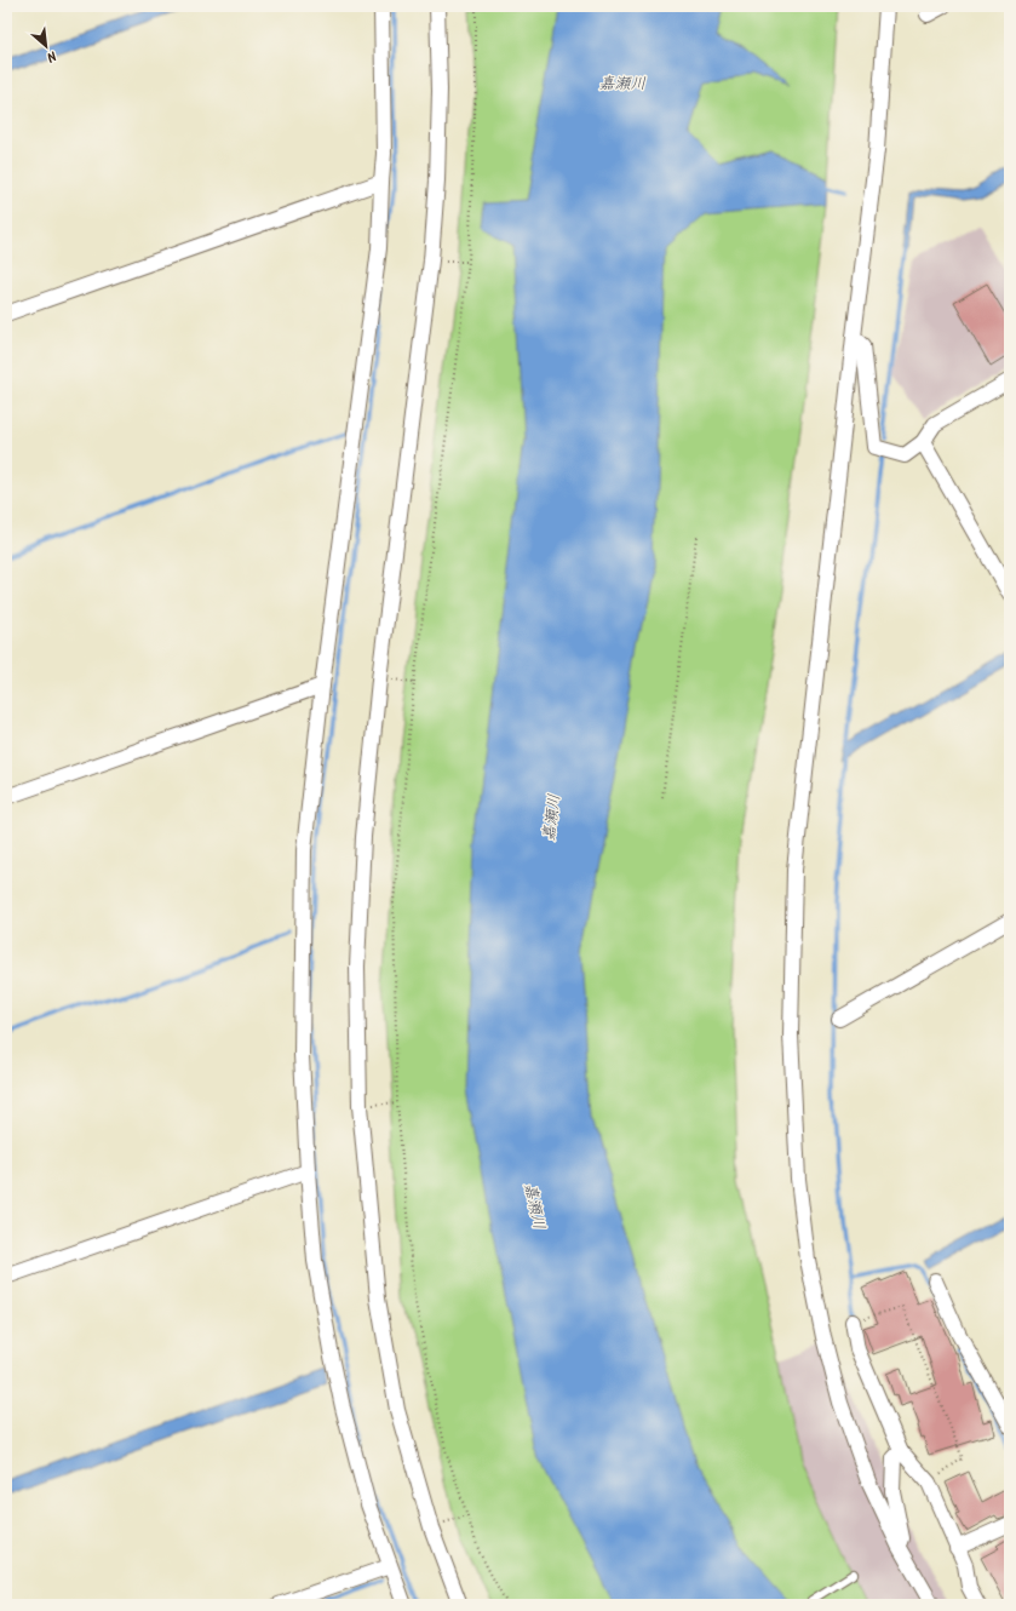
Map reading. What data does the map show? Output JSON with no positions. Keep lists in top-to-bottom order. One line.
{"water":["嘉瀬川"],"north":"bottom right"}
